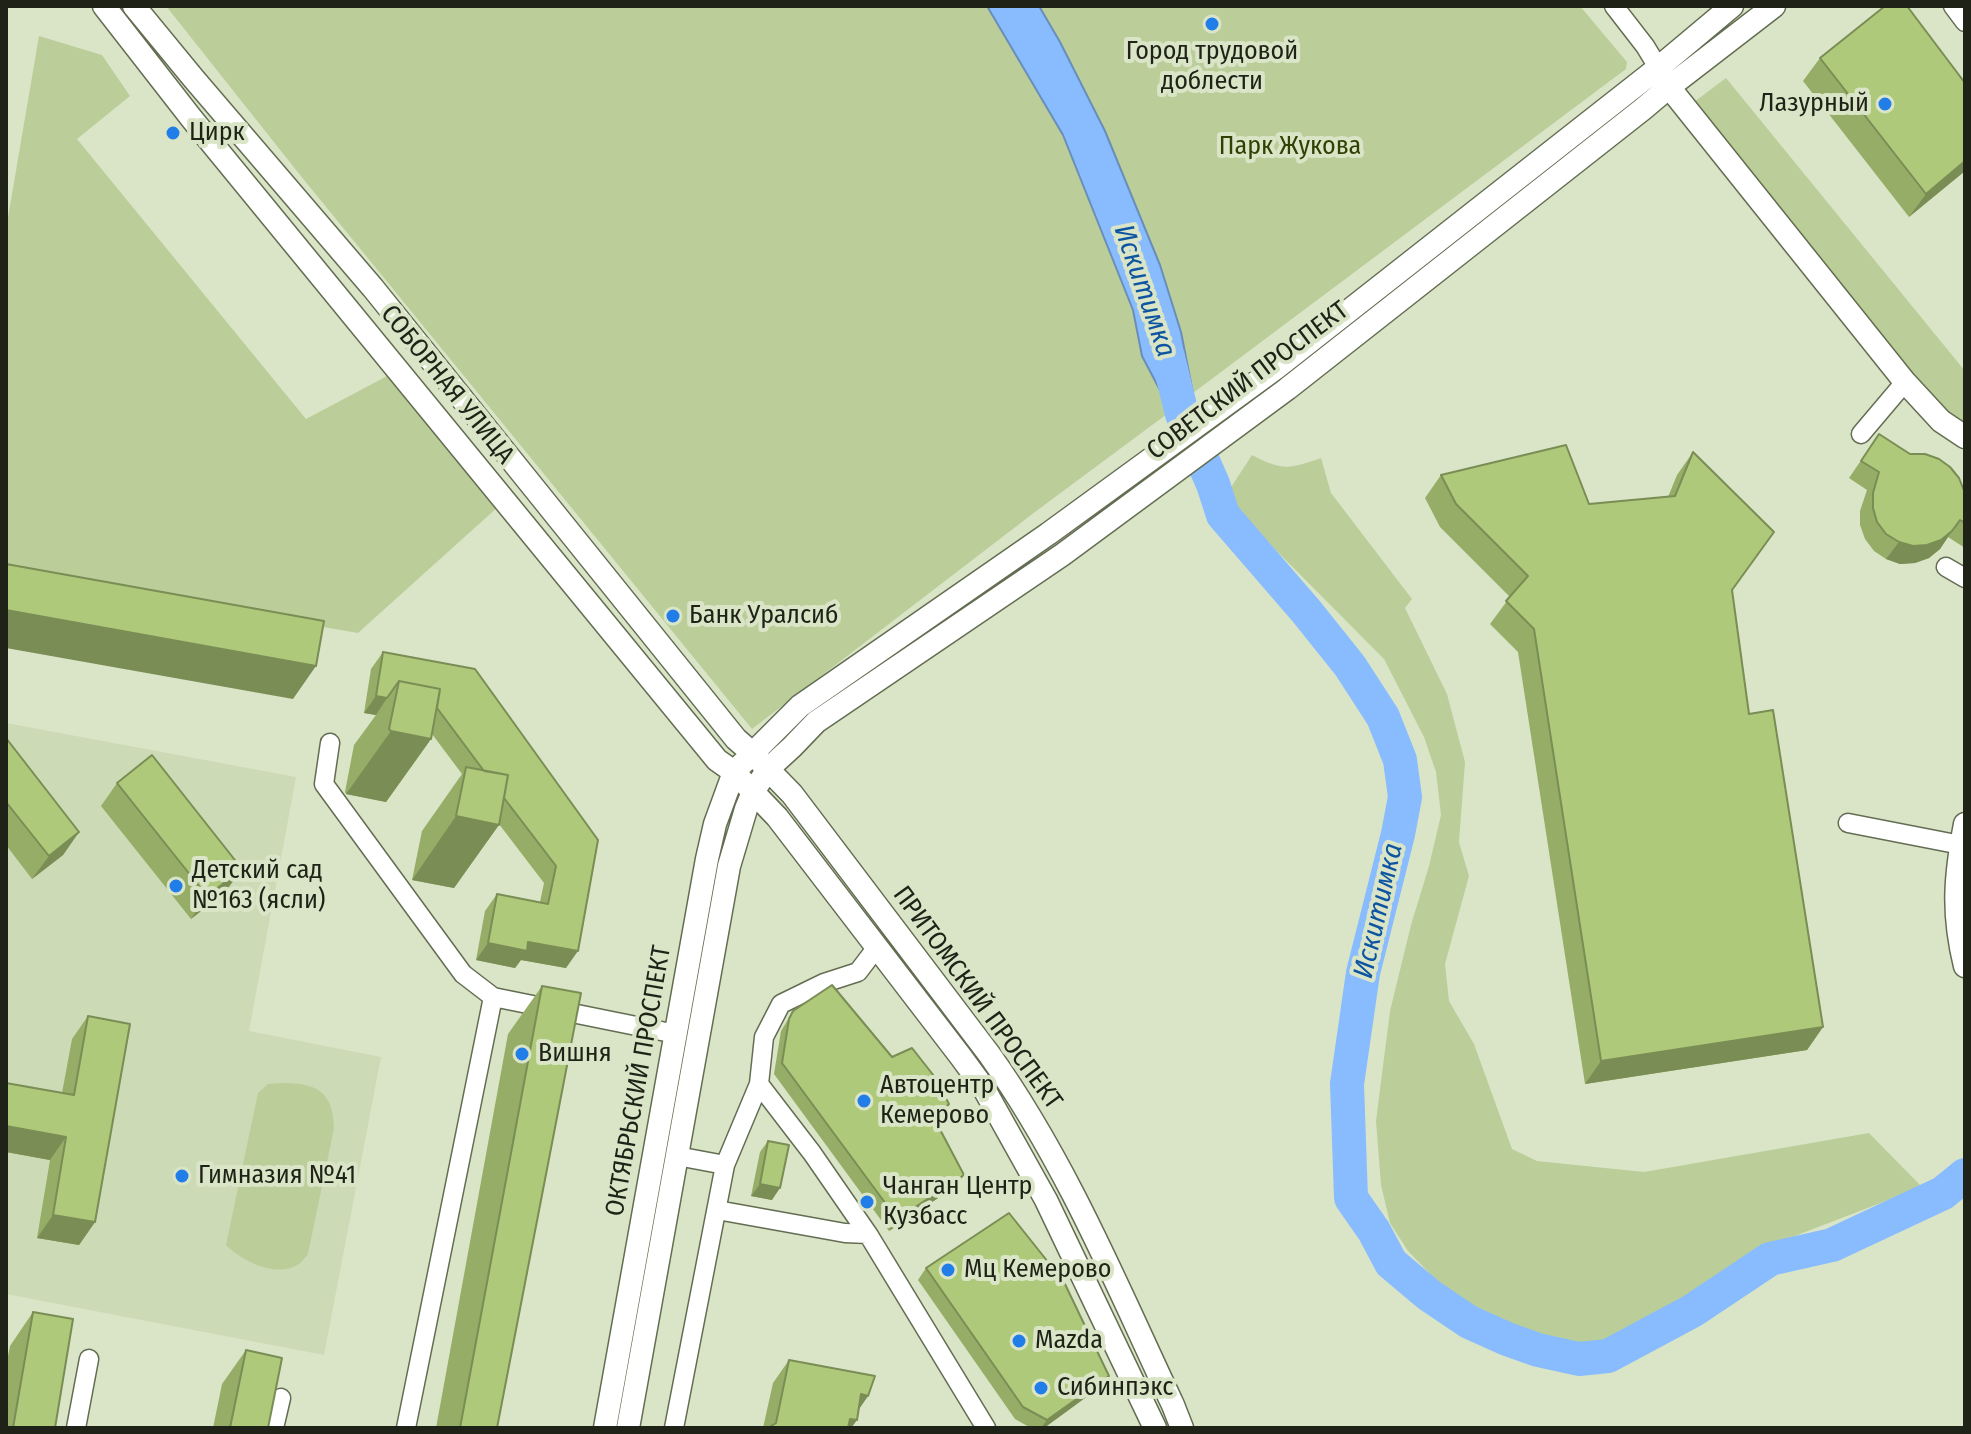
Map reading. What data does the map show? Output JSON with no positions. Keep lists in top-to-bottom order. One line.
{"streets":{"main road":["СОВЕТСКИЙ ПРОСПЕКТ","СОБОРНАЯ УЛИЦА","ПРИТОМСКИЙ ПРОСПЕКТ","ОКТЯБРЬСКИЙ ПРОСПЕКТ"]},"crossings":[["СОВЕТСКИЙ ПРОСПЕКТ","СОБОРНАЯ УЛИЦА"],["СОВЕТСКИЙ ПРОСПЕКТ","ПРИТОМСКИЙ ПРОСПЕКТ"],["СОВЕТСКИЙ ПРОСПЕКТ","ОКТЯБРЬСКИЙ ПРОСПЕКТ"],["СОБОРНАЯ УЛИЦА","ПРИТОМСКИЙ ПРОСПЕКТ"],["СОБОРНАЯ УЛИЦА","ОКТЯБРЬСКИЙ ПРОСПЕКТ"],["ПРИТОМСКИЙ ПРОСПЕКТ","ОКТЯБРЬСКИЙ ПРОСПЕКТ"]],"water":["Искитимка"],"parks":["Парк Жукова"],"places":["Город трудовой доблести","Лазурный","Цирк","Банк Уралсиб","Детский сад №163 (ясли)","Вишня","Автоцентр Кемерово","Гимназия №41","Чанган Центр Кузбасс","Мц Кемерово","Mazda","Сибинпэкс"]}
